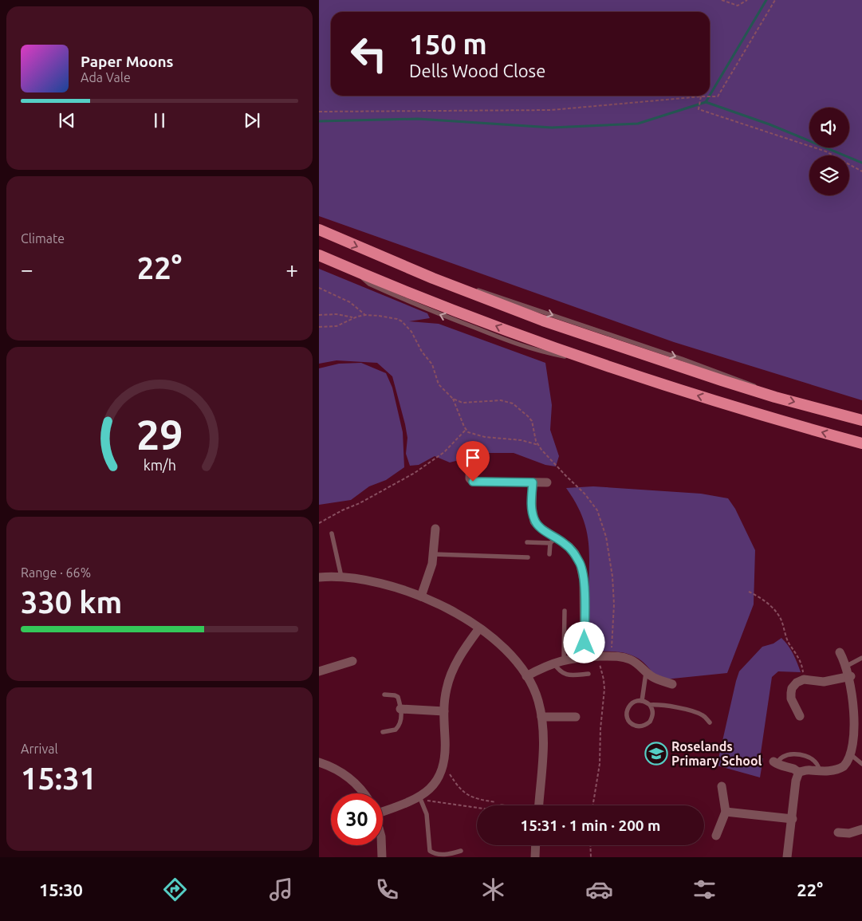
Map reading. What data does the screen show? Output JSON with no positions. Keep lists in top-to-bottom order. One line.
{"places":{"school or university":["Roselands Primary School"]},"page":{"turn":["150 m","Dells Wood Close"],"song":["Paper Moons","Ada Vale"],"tile":["Climate",["Range · 66%","330 km"],["Arrival","15:31"]],"heat":["−","22°","+"],"limit":"30","trip":"15:31 · 1 min · 200 m","tabs":["15:30","22°"],"gauge":["29","km/h"]}}
